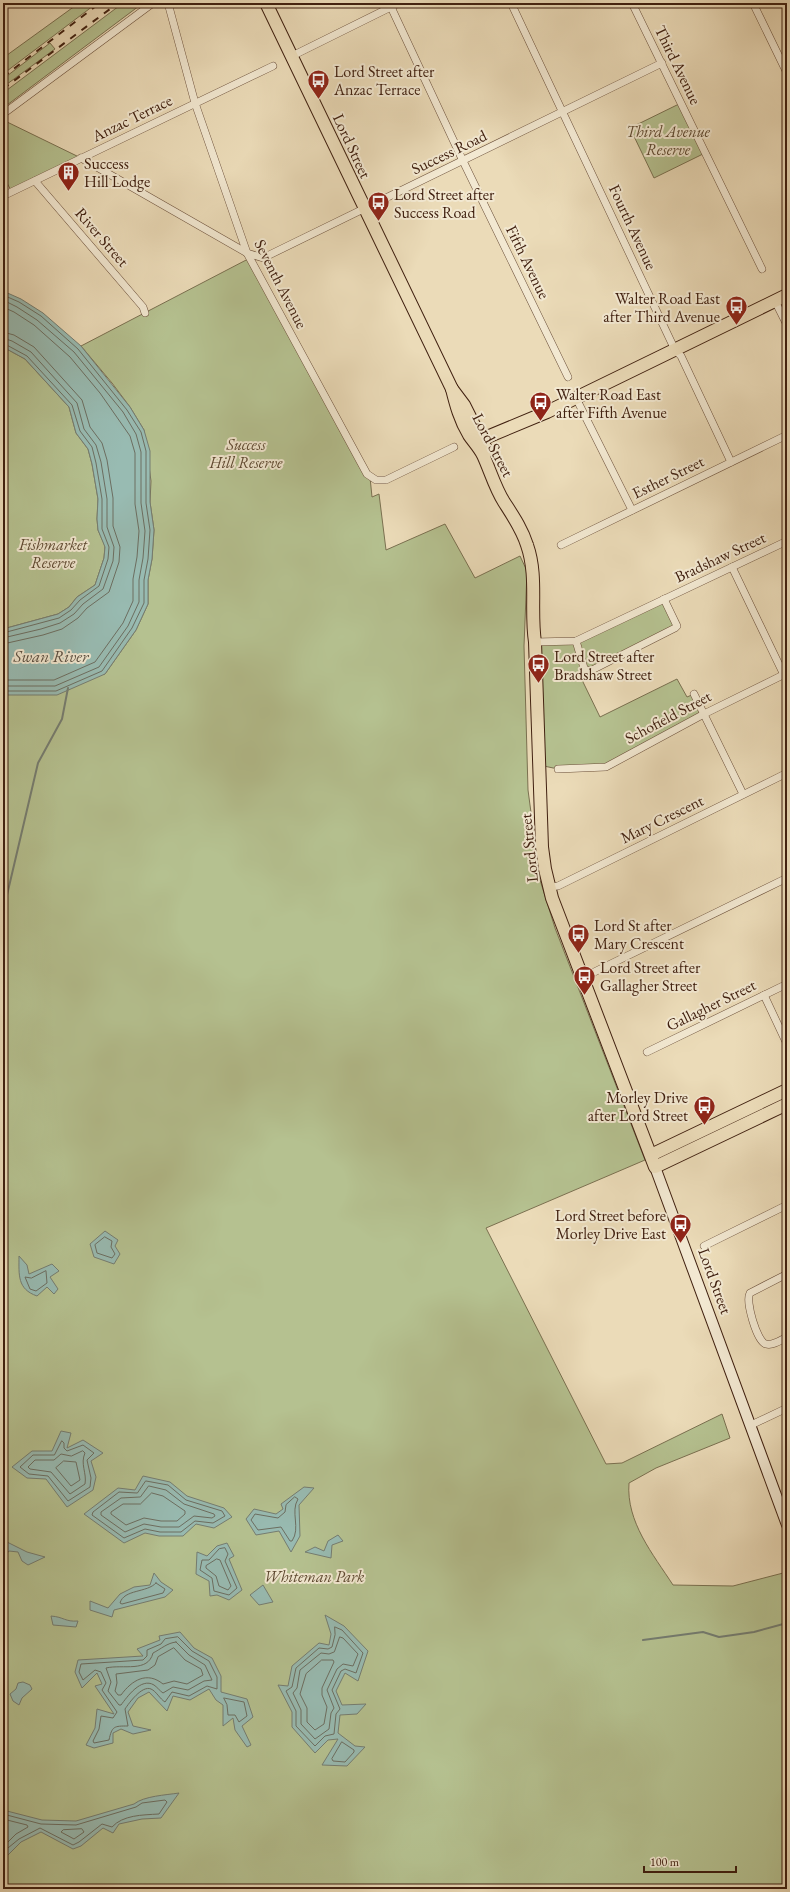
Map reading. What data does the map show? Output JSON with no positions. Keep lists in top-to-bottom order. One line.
{"streets":{"main road":["Lord Street"],"street":["Third Avenue","Anzac Terrace","Success Road","Fourth Avenue","River Street","Fifth Avenue","Seventh Avenue","Esther Street","Bradshaw Street","Schofield Street","Mary Crescent","Gallagher Street"]},"crossings":[["Third Avenue","Success Road"],["Anzac Terrace","River Street"],["Anzac Terrace","Seventh Avenue"],["Lord Street","Success Road"],["Lord Street","Bradshaw Street"],["Lord Street","Mary Crescent"],["Success Road","Fourth Avenue"],["Success Road","Fifth Avenue"],["Success Road","Seventh Avenue"],["Fourth Avenue","Esther Street"]],"water":["Swan River"],"parks":["Third Avenue Reserve","Success Hill Reserve","Fishmarket Reserve","Whiteman Park"],"places":{"bus stop":["Lord Street after Anzac Terrace","Lord Street after Success Road","Walter Road East after Third Avenue","Walter Road East after Fifth Avenue","Lord Street after Bradshaw Street","Lord St after Mary Crescent","Lord Street after Gallagher Street","Morley Drive after Lord Street","Lord Street before Morley Drive East"],"building":["Success Hill Lodge"]},"scale_bar":"100 m"}
